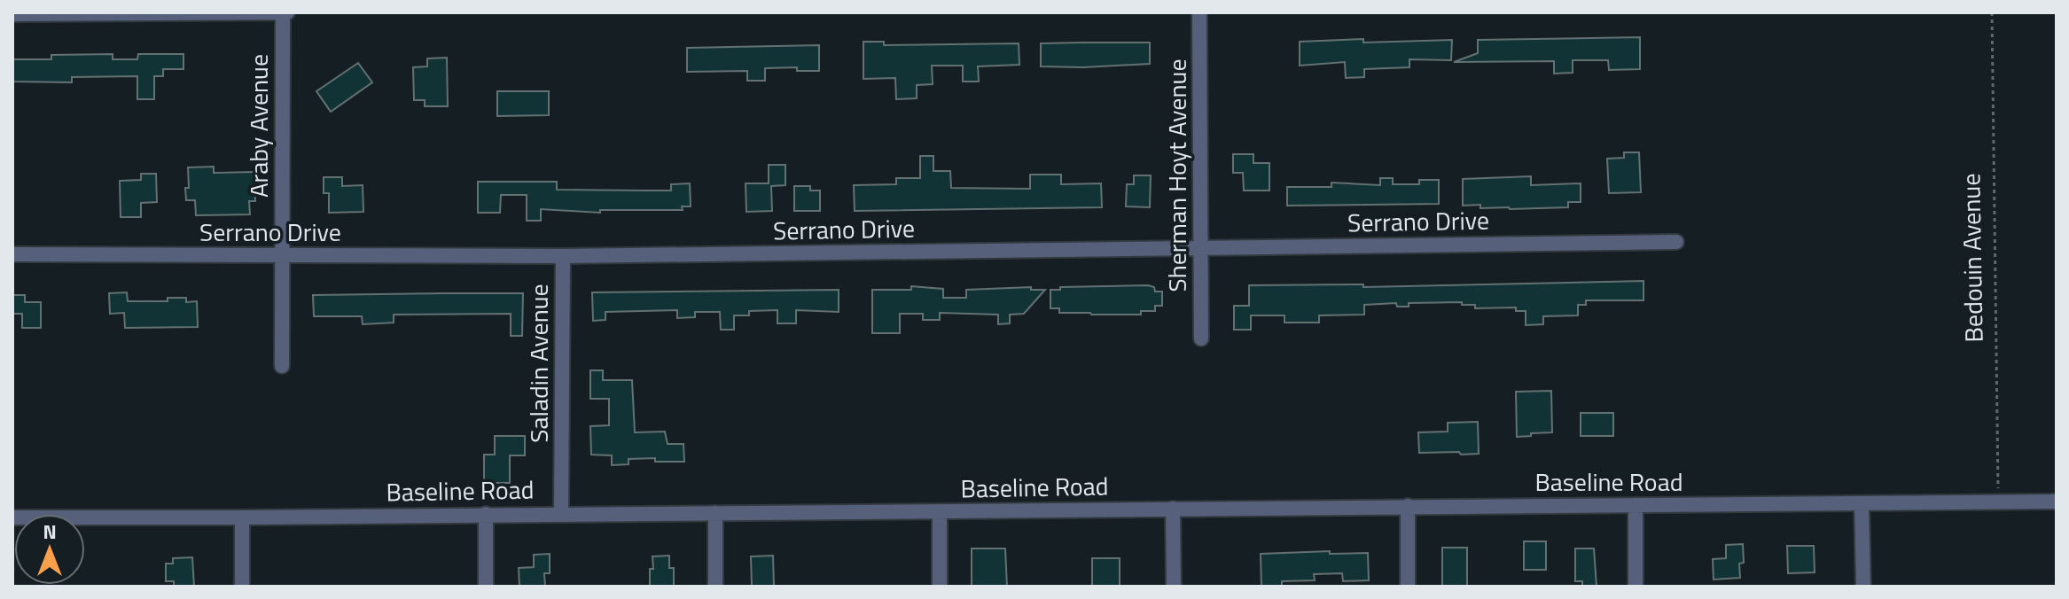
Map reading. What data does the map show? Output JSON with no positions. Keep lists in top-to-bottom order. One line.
{"streets":{"street":["Araby Avenue","Sherman Hoyt Avenue","Serrano Drive","Saladin Avenue","Baseline Road"],"path":["Bedouin Avenue"]},"crossings":[["Araby Avenue","Serrano Drive"],["Sherman Hoyt Avenue","Serrano Drive"],["Serrano Drive","Saladin Avenue"],["Bedouin Avenue","Baseline Road"],["Saladin Avenue","Baseline Road"]],"north":"top"}
